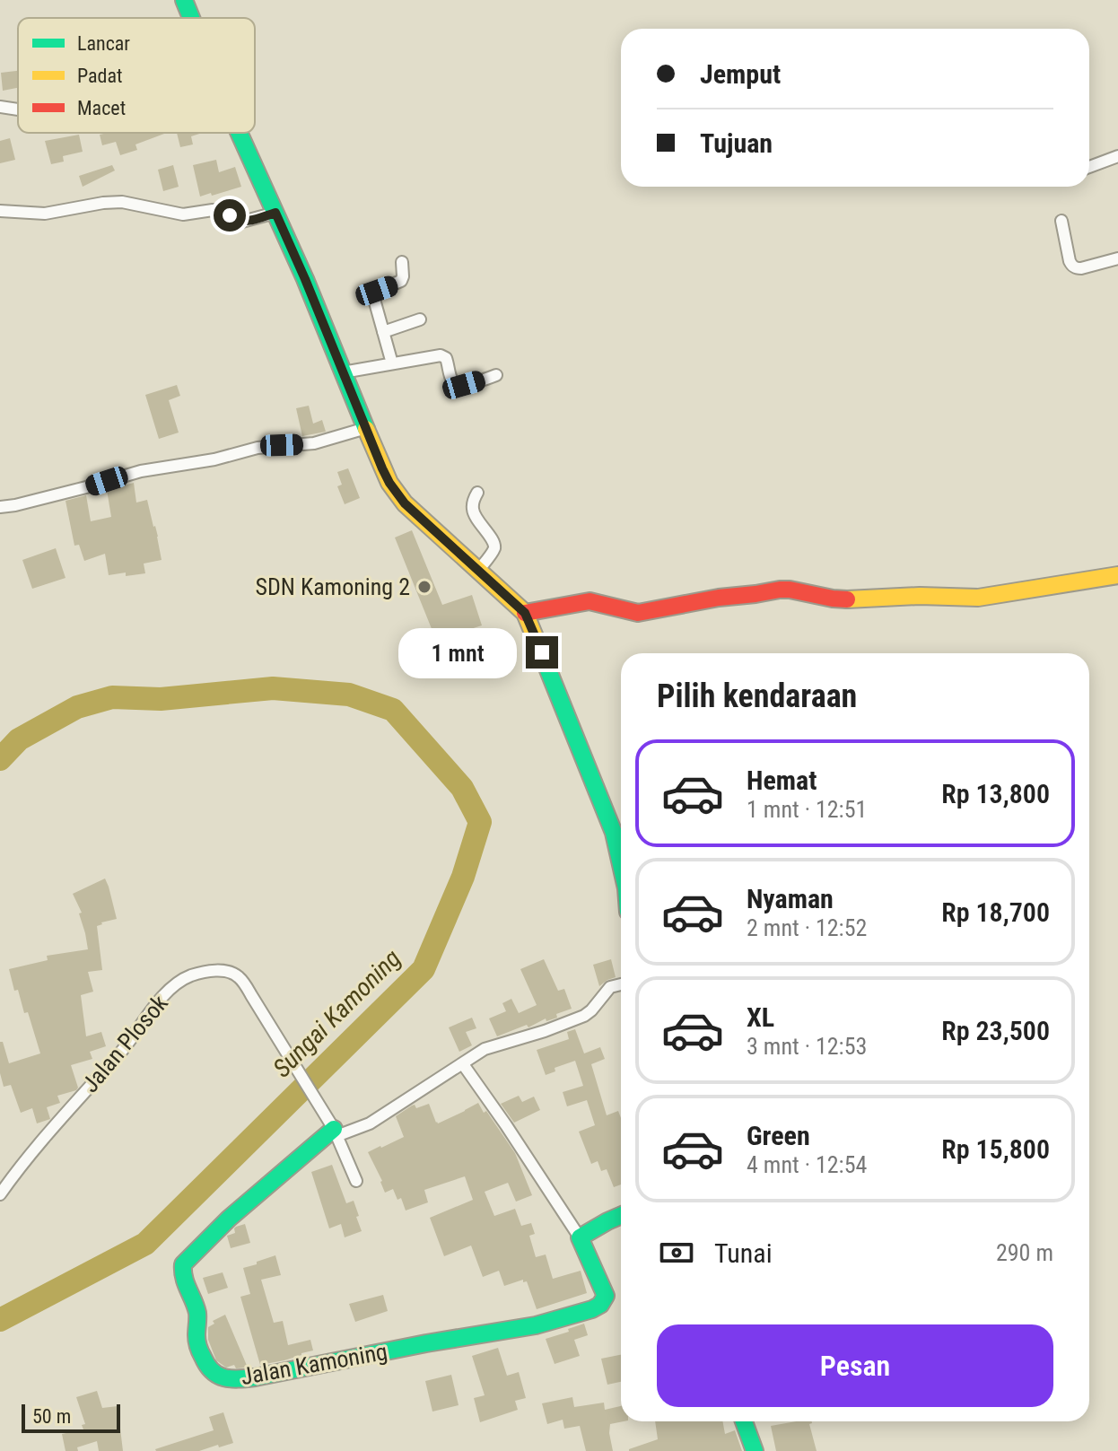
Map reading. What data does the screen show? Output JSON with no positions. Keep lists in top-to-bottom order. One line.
{"streets":{"street":["Jalan Plosok","Jalan Kamoning"]},"crossings":[["Jalan Plosok","Jalan Kamoning"]],"water":["Sungai Kamoning"],"places":["SDN Kamoning 2"],"legend":["Lancar","Padat","Macet"],"scale_bar":"50 m","page":{"banner":["Jemput","Tujuan"],"bubble":"1 mnt","heading":"Pilih kendaraan","list":[{"name":"Hemat","note":"1 mnt · 12:51","value":"Rp 13,800"},{"name":"Nyaman","note":"2 mnt · 12:52","value":"Rp 18,700"},{"name":"XL","note":"3 mnt · 12:53","value":"Rp 23,500"},{"name":"Green","note":"4 mnt · 12:54","value":"Rp 15,800"}],"pay":["Tunai","290 m"],"buttons":"Pesan","scale":"50 m"}}
